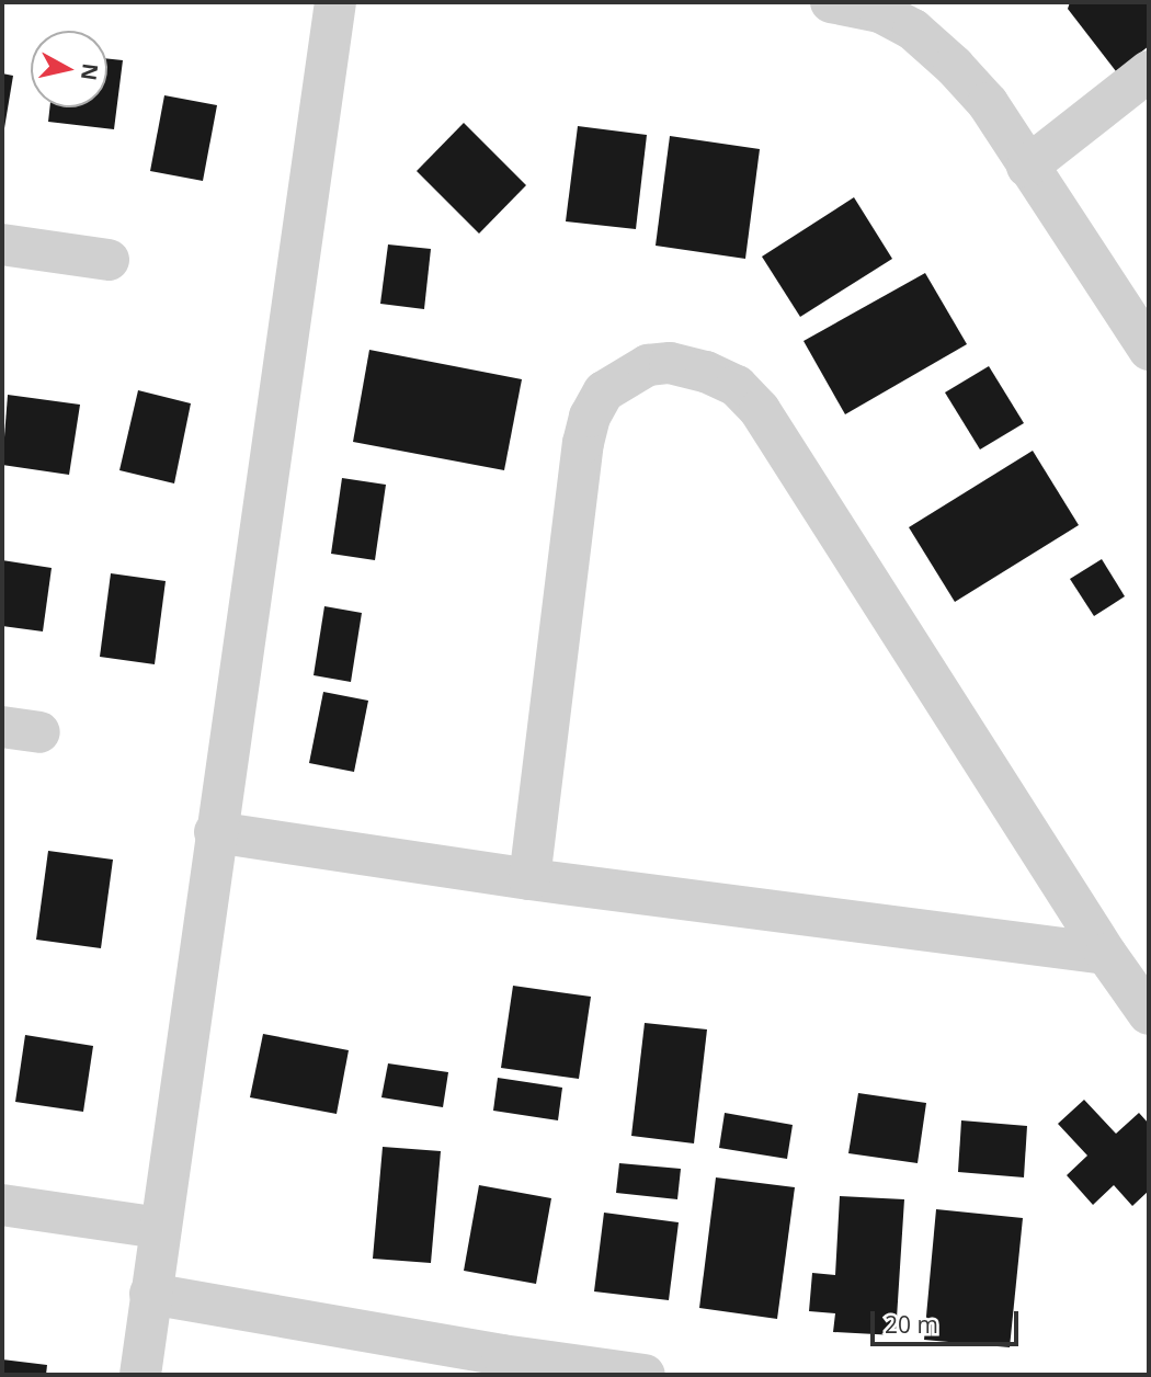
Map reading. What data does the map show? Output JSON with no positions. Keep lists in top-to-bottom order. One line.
{"scale_bar":"20 m","north":"right"}
